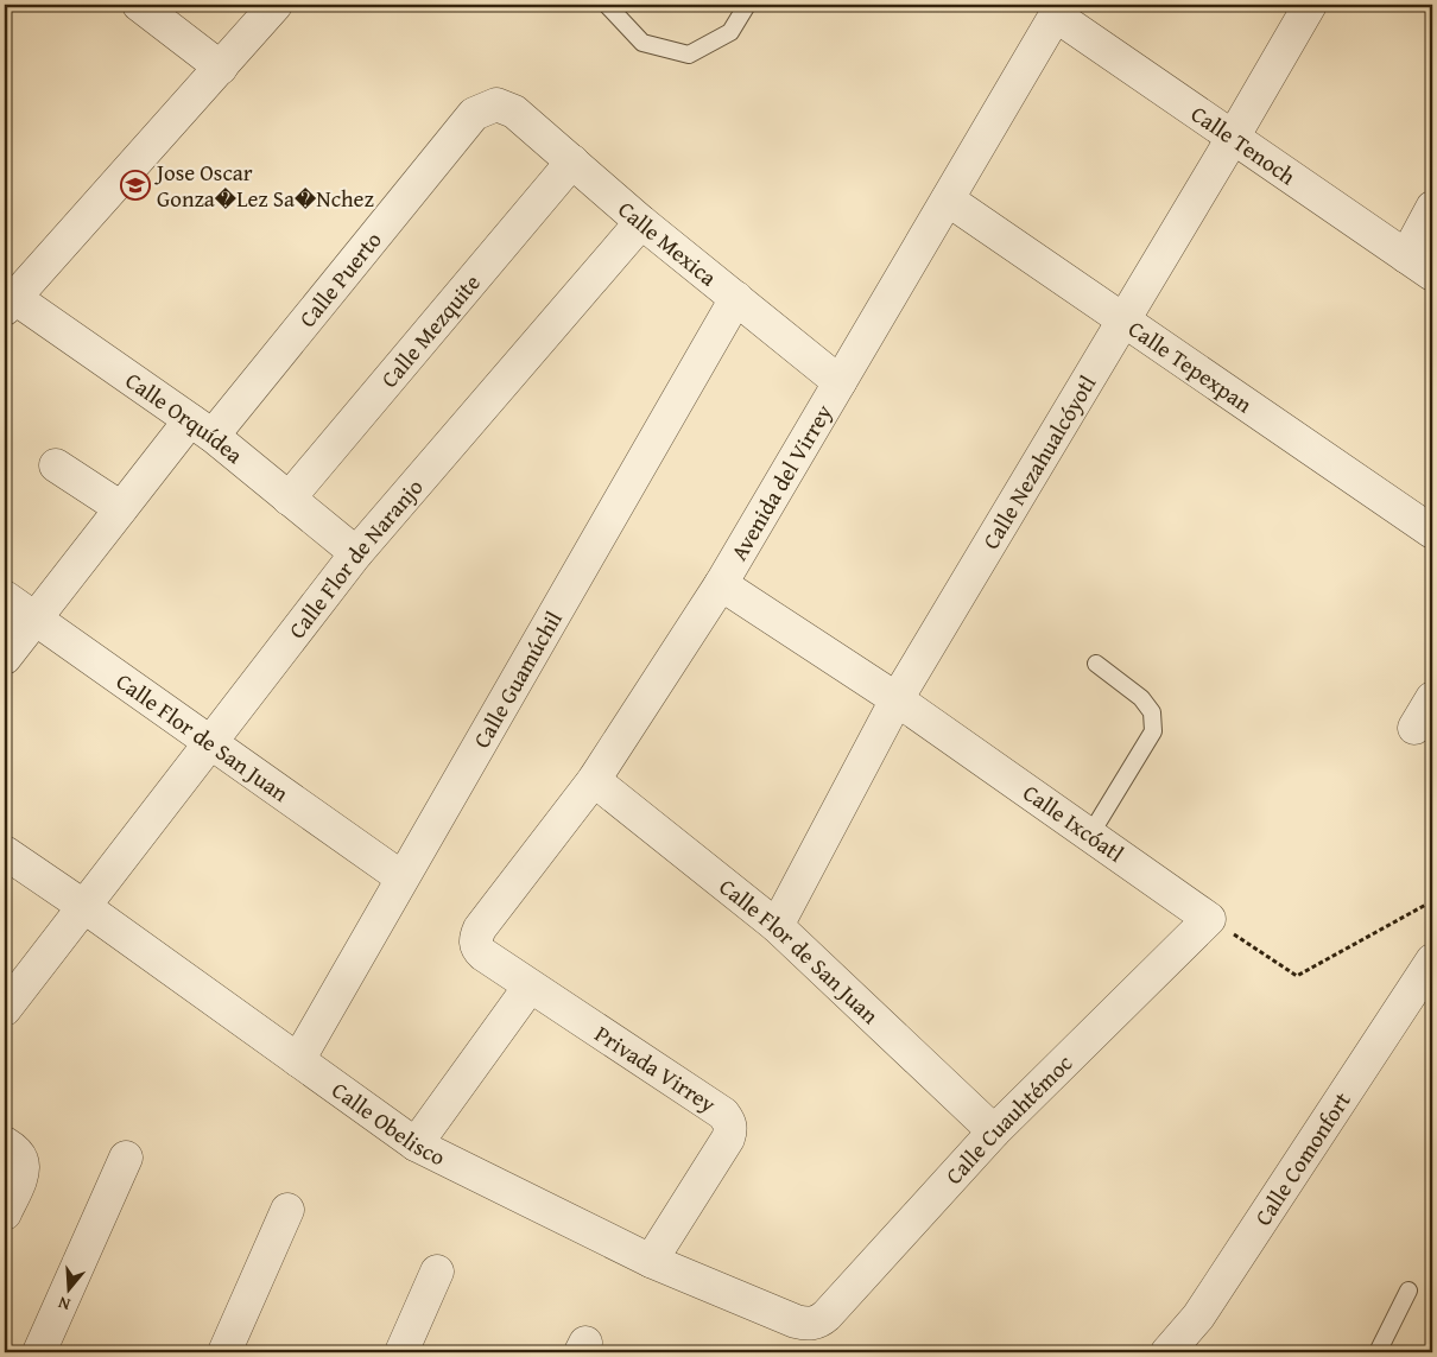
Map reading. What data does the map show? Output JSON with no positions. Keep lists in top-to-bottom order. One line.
{"streets":{"street":["Calle Tenoch","Calle Mexica","Calle Puerto","Calle Mezquite","Calle Tepexpan","Calle Orquídea","Calle Nezahualcóyotl","Avenida del Virrey","Calle Flor de Naranjo","Calle Guamúchil","Calle Flor de San Juan","Calle Ixcóatl","Privada Virrey","Calle Cuauhtémoc","Calle Obelisco","Calle Comonfort"]},"crossings":[["Calle Tenoch","Calle Nezahualcóyotl"],["Calle Tenoch","Avenida del Virrey"],["Calle Mexica","Calle Puerto"],["Calle Mexica","Calle Mezquite"],["Calle Mexica","Avenida del Virrey"],["Calle Mexica","Calle Flor de Naranjo"],["Calle Mexica","Calle Guamúchil"],["Calle Puerto","Calle Orquídea"],["Calle Puerto","Calle Flor de San Juan"],["Calle Mezquite","Calle Orquídea"],["Calle Tepexpan","Calle Nezahualcóyotl"],["Calle Tepexpan","Avenida del Virrey"],["Calle Orquídea","Calle Flor de Naranjo"],["Calle Nezahualcóyotl","Calle Flor de San Juan"],["Calle Nezahualcóyotl","Calle Ixcóatl"],["Avenida del Virrey","Calle Flor de San Juan"],["Avenida del Virrey","Calle Ixcóatl"],["Avenida del Virrey","Privada Virrey"],["Calle Flor de Naranjo","Calle Flor de San Juan"],["Calle Flor de Naranjo","Calle Obelisco"],["Calle Guamúchil","Calle Flor de San Juan"],["Calle Guamúchil","Calle Obelisco"],["Calle Flor de San Juan","Calle Cuauhtémoc"],["Calle Ixcóatl","Calle Cuauhtémoc"],["Privada Virrey","Calle Obelisco"],["Calle Cuauhtémoc","Calle Obelisco"]],"places":{"school or university":["Jose Oscar Gonza�Lez Sa�Nchez"]},"north":"bottom"}
